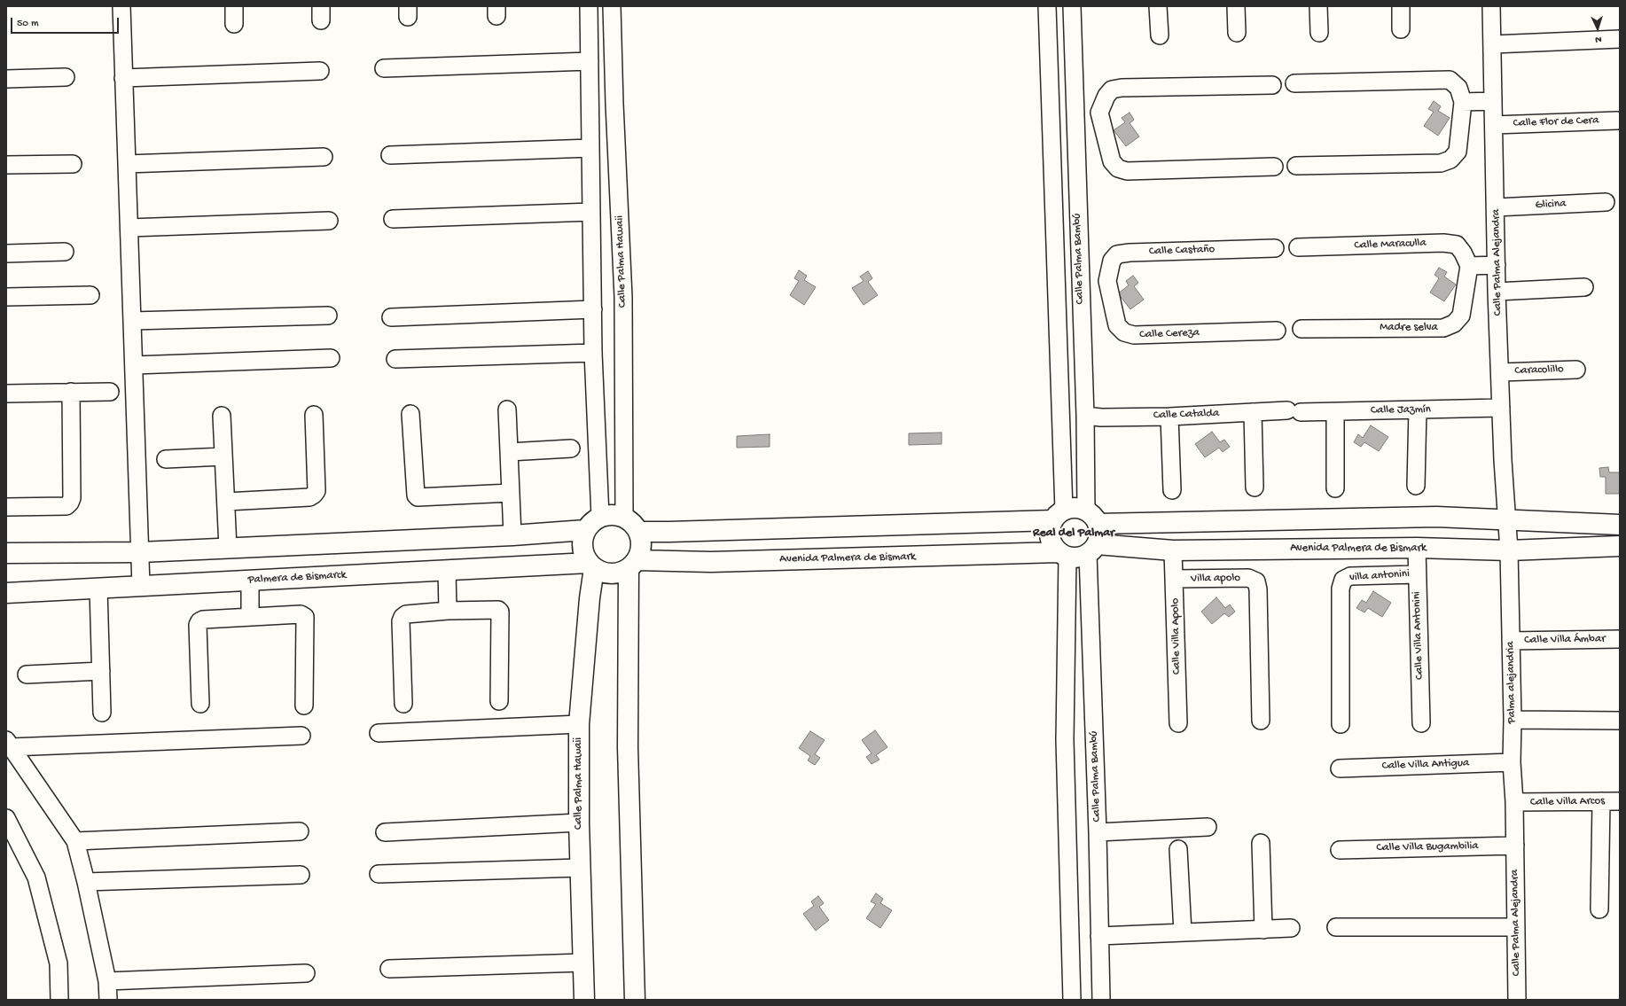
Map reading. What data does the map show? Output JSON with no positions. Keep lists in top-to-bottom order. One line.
{"streets":{"street":["Calle Flor de Cera","Glicina","Calle Maraculla","Calle Castaño","Calle Palma Bambú","Calle Palma Hawaii","Calle Palma Alejandra","Madre selva","Calle Cereza","Caracolillo","Calle Jazmín","Calle Catalda","Avenida Palmera de Bismark","villa antonini","Palmera de Bismarck","Villa apolo","Calle Villa Antonini","Calle Villa Apolo","Calle Villa Ámbar","Palma alejandria","Calle Villa Antigua","Calle Villa Arcos","Calle Villa Bugambilia"]},"crossings":[["Calle Flor de Cera","Calle Palma Alejandra"],["Glicina","Calle Palma Alejandra"],["Calle Maraculla","Madre selva"],["Calle Castaño","Calle Cereza"],["Calle Palma Bambú","Calle Catalda"],["Calle Palma Bambú","Avenida Palmera de Bismark"],["Calle Palma Hawaii","Avenida Palmera de Bismark"],["Calle Palma Hawaii","Palmera de Bismarck"],["Calle Palma Alejandra","Caracolillo"],["Calle Palma Alejandra","Calle Jazmín"],["Calle Palma Alejandra","Palma alejandria"],["Calle Palma Alejandra","Calle Villa Bugambilia"],["Calle Jazmín","Calle Catalda"],["Avenida Palmera de Bismark","Palmera de Bismarck"],["Avenida Palmera de Bismark","Calle Villa Antonini"],["Avenida Palmera de Bismark","Calle Villa Apolo"],["Avenida Palmera de Bismark","Palma alejandria"],["villa antonini","Calle Villa Antonini"],["Villa apolo","Calle Villa Apolo"],["Calle Villa Ámbar","Palma alejandria"],["Palma alejandria","Calle Villa Antigua"],["Palma alejandria","Calle Villa Arcos"],["Palma alejandria","Calle Villa Bugambilia"]],"districts":["Real del Palmar"],"scale_bar":"50 m","north":"bottom"}
